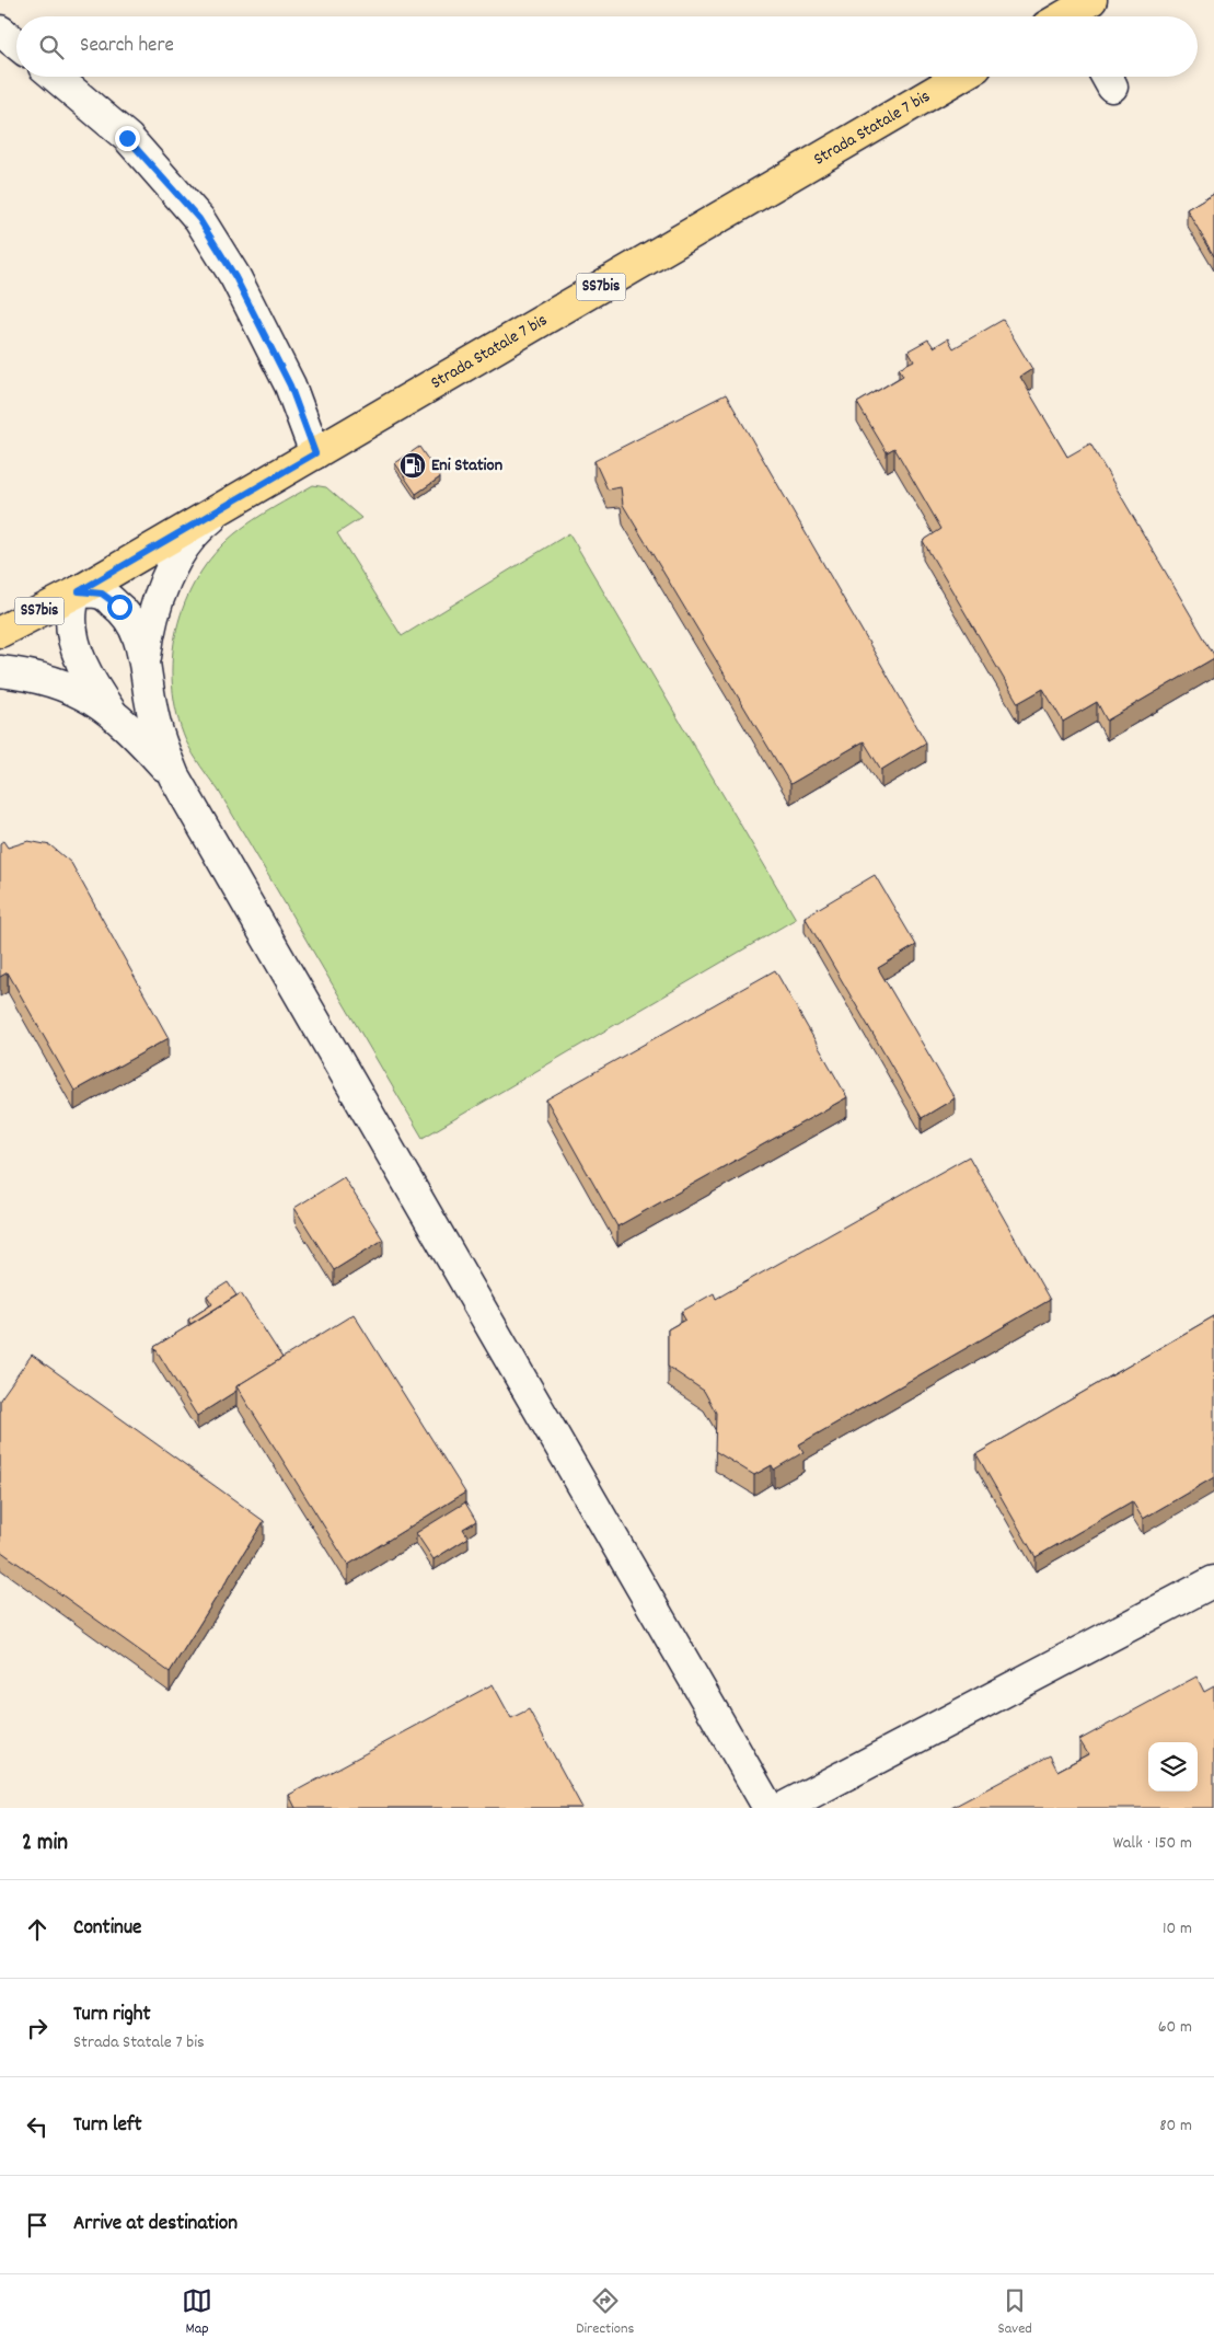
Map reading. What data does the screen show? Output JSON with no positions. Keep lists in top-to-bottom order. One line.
{"streets":{"main road":["Strada Statale 7 bis","SS7bis"]},"places":{"fuel station":["Eni Station"]},"page":{"search":"Search here","heading":["2 min","Walk · 150 m"],"list":[["Continue","10 m"],["Turn right","Strada Statale 7 bis","60 m"],["Turn left","80 m"],"Arrive at destination"],"nav":["Map","Directions","Saved"]}}
